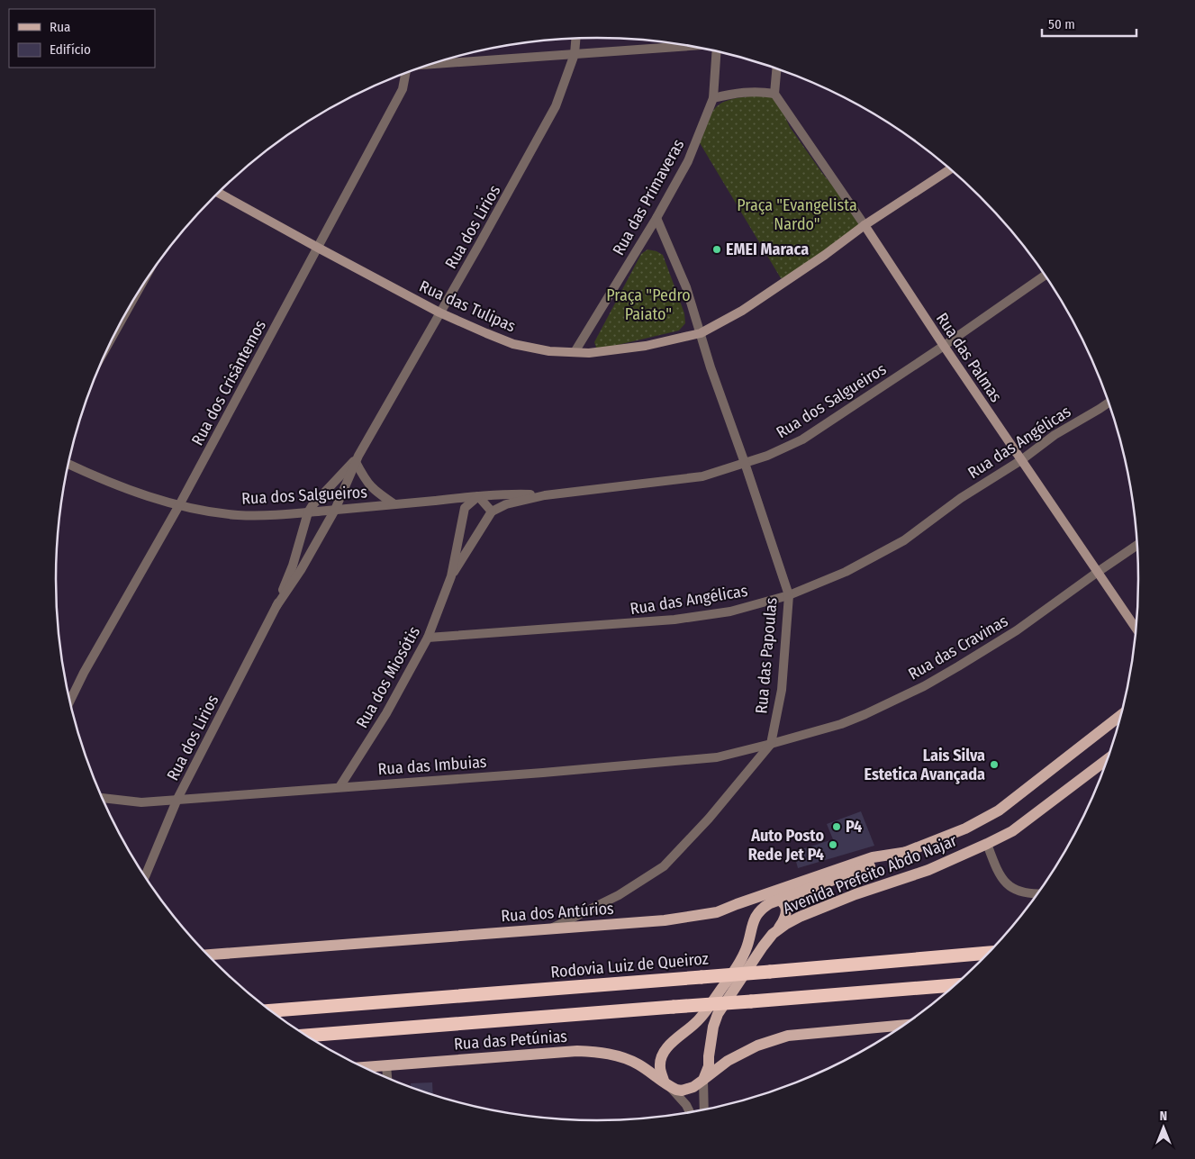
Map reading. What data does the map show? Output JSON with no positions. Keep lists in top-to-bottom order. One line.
{"streets":{"highway":["Rodovia Luiz de Queiroz"],"main road":["Rua das Tulipas","Rua das Palmas","Avenida Prefeito Abdo Najar","Rua dos Antúrios","Rua das Petúnias"],"street":["Rua das Primaveras","Rua dos Lírios","Rua dos Crisântemos","Rua dos Salgueiros","Rua das Angélicas","Rua das Cravinas","Rua das Papoulas","Rua dos Miosótis","Rua das Imbuias"]},"crossings":[["Rua das Primaveras","Rua das Tulipas"],["Rua das Primaveras","Rua das Papoulas"],["Rua dos Lírios","Rua das Tulipas"],["Rua dos Lírios","Rua dos Salgueiros"],["Rua dos Lírios","Rua das Imbuias"],["Rua das Tulipas","Rua das Palmas"],["Rua das Tulipas","Rua dos Crisântemos"],["Rua das Tulipas","Rua das Papoulas"],["Rua das Palmas","Rua dos Salgueiros"],["Rua das Palmas","Rua das Angélicas"],["Rua das Palmas","Rua das Cravinas"],["Rua dos Crisântemos","Rua dos Salgueiros"],["Rua dos Salgueiros","Rua das Papoulas"],["Rua dos Salgueiros","Rua dos Miosótis"],["Rua das Angélicas","Rua das Papoulas"],["Rua das Angélicas","Rua dos Miosótis"],["Rua das Cravinas","Rua das Papoulas"],["Rua das Cravinas","Rua das Imbuias"],["Rua das Papoulas","Rua das Imbuias"],["Rua das Papoulas","Rua dos Antúrios"],["Rua dos Miosótis","Rua das Imbuias"],["Avenida Prefeito Abdo Najar","Rua dos Antúrios"],["Avenida Prefeito Abdo Najar","Rua das Petúnias"]],"parks":["Praça \"Evangelista Nardo\"","Praça \"Pedro Paiato\""],"places":["EMEI Maraca","Lais Silva Estetica Avançada","P4","Auto Posto Rede Jet P4"],"legend":["Rua","Edifício"],"scale_bar":"50 m","north":"top"}
